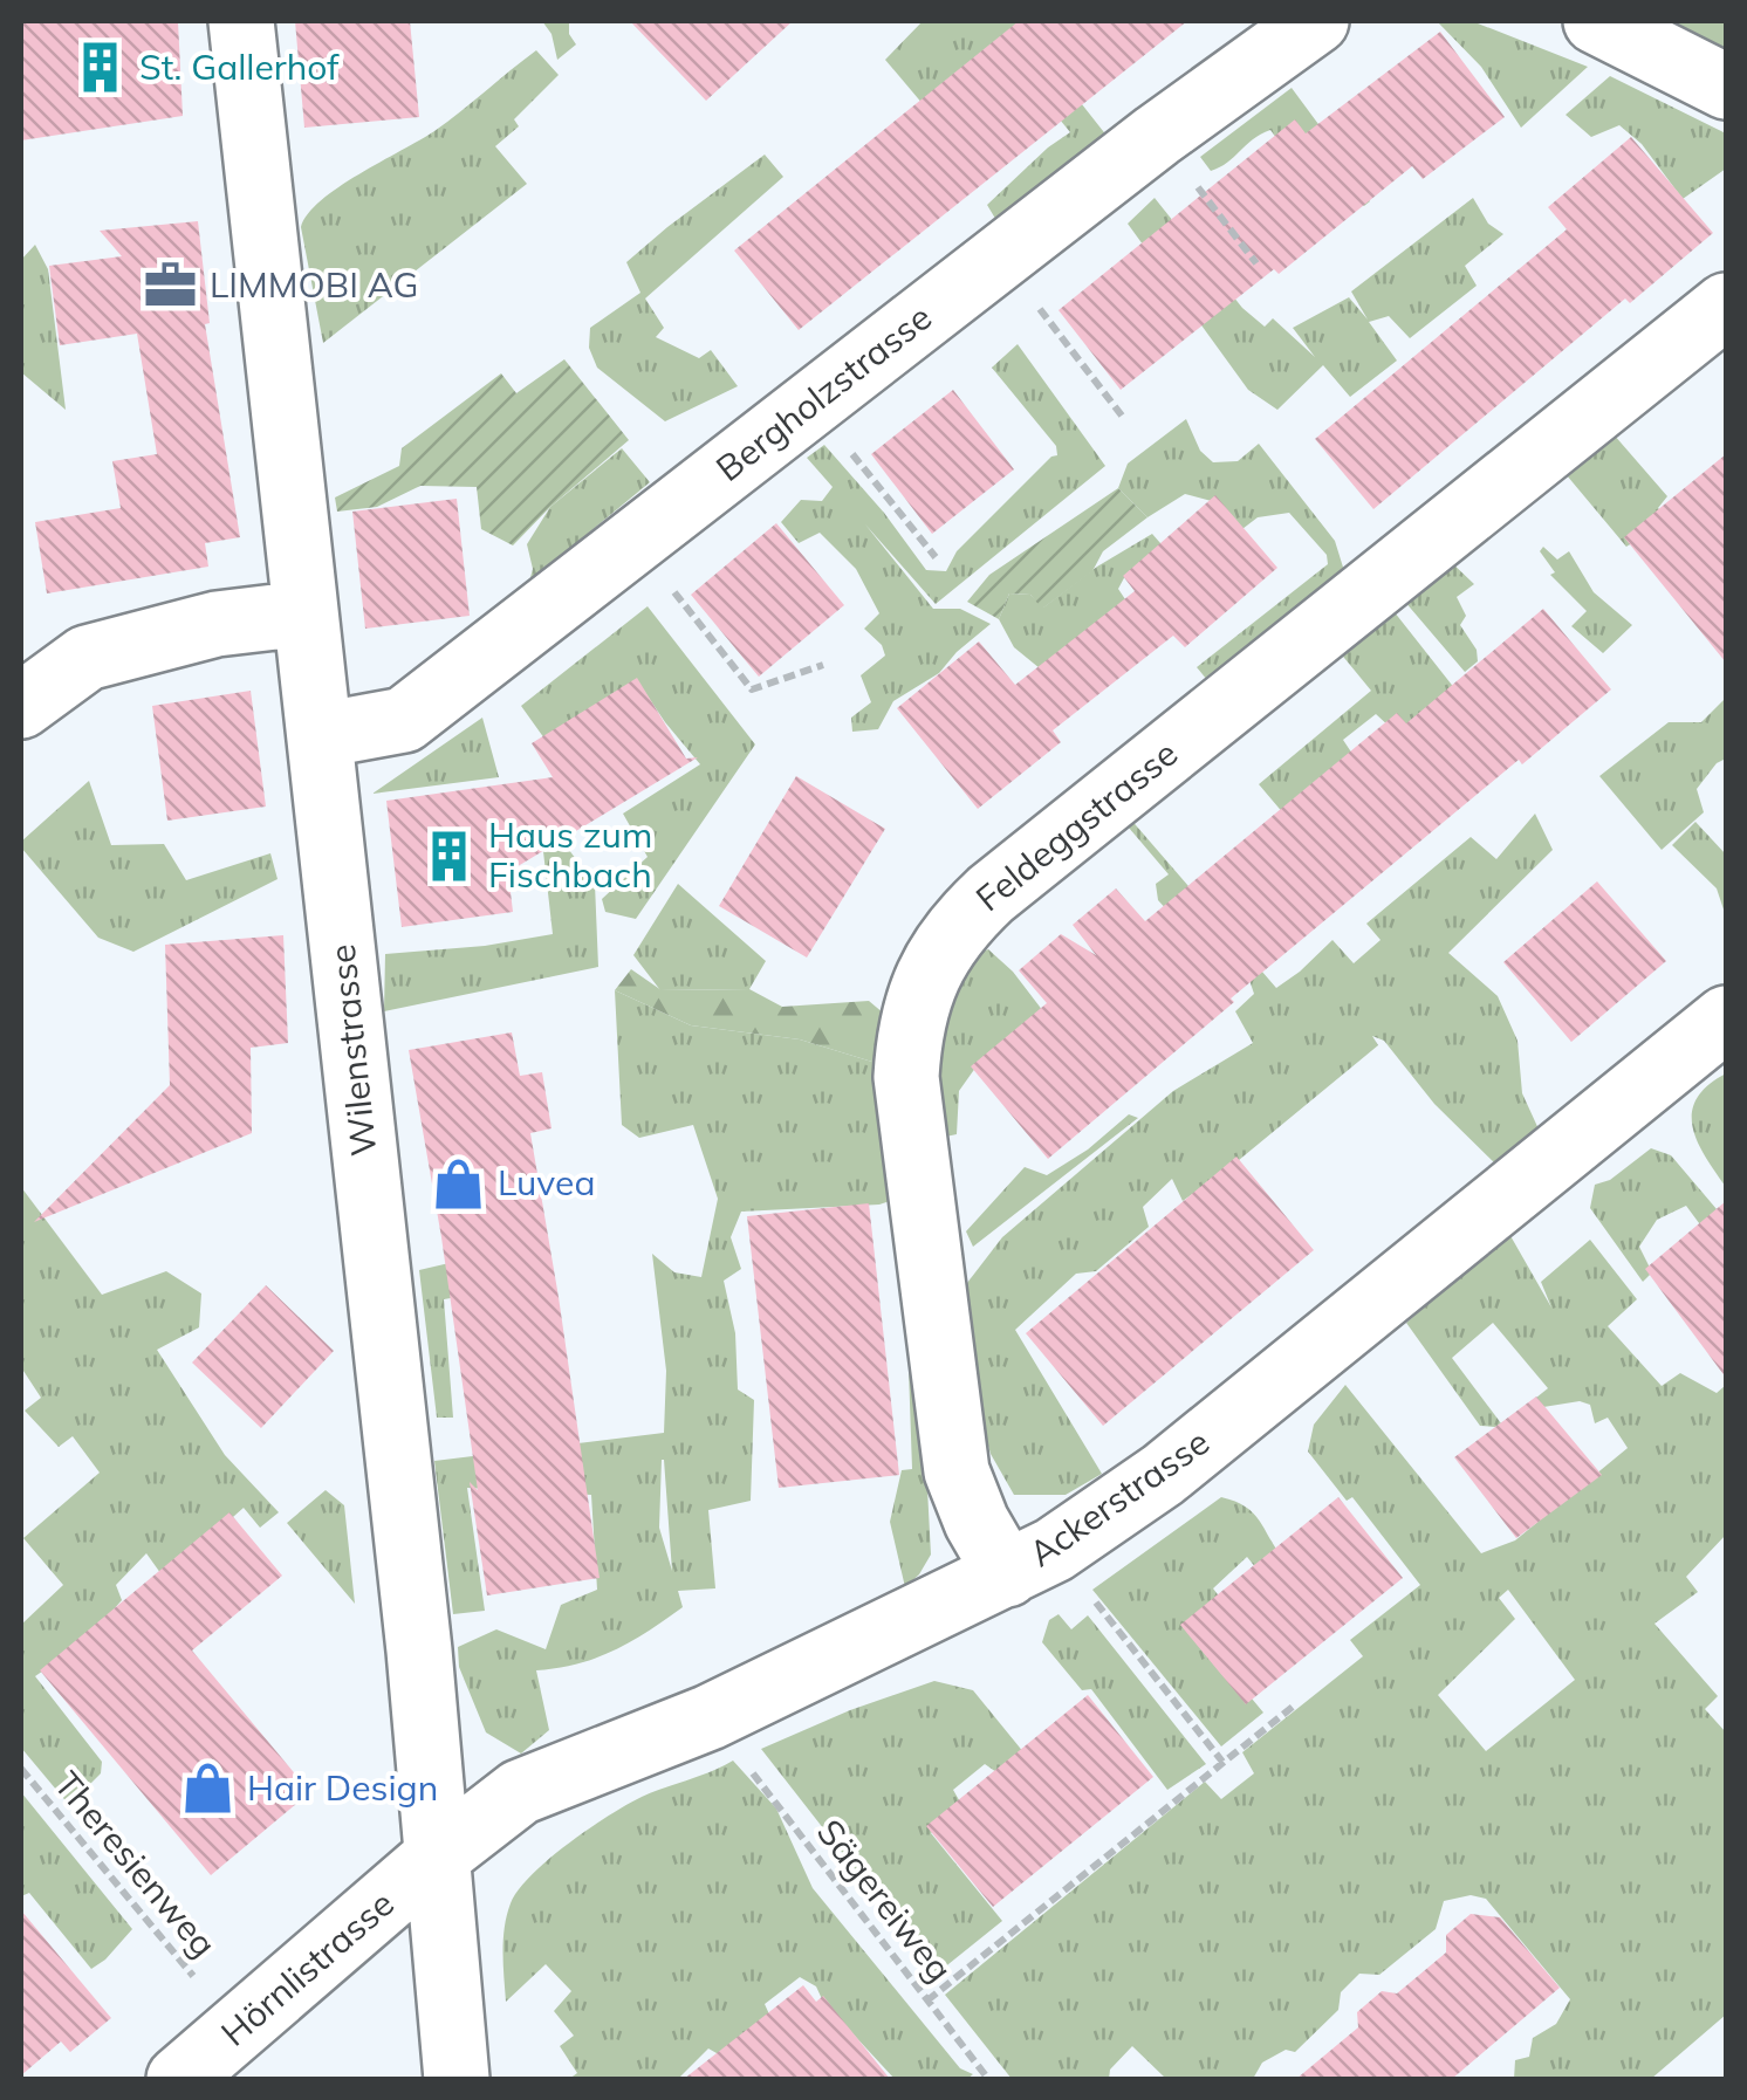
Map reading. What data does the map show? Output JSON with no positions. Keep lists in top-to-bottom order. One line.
{"streets":{"street":["Bergholzstrasse","Feldeggstrasse","Wilenstrasse","Ackerstrasse","Hörnlistrasse"],"path":["Theresienweg","Sägereiweg"]},"crossings":[["Bergholzstrasse","Wilenstrasse"],["Feldeggstrasse","Ackerstrasse"],["Wilenstrasse","Ackerstrasse"],["Wilenstrasse","Hörnlistrasse"],["Ackerstrasse","Hörnlistrasse"]],"places":{"building":["St. Gallerhof","Haus zum Fischbach"],"office":["LIMMOBI AG"],"shop":["Luvea","Hair Design"]}}
